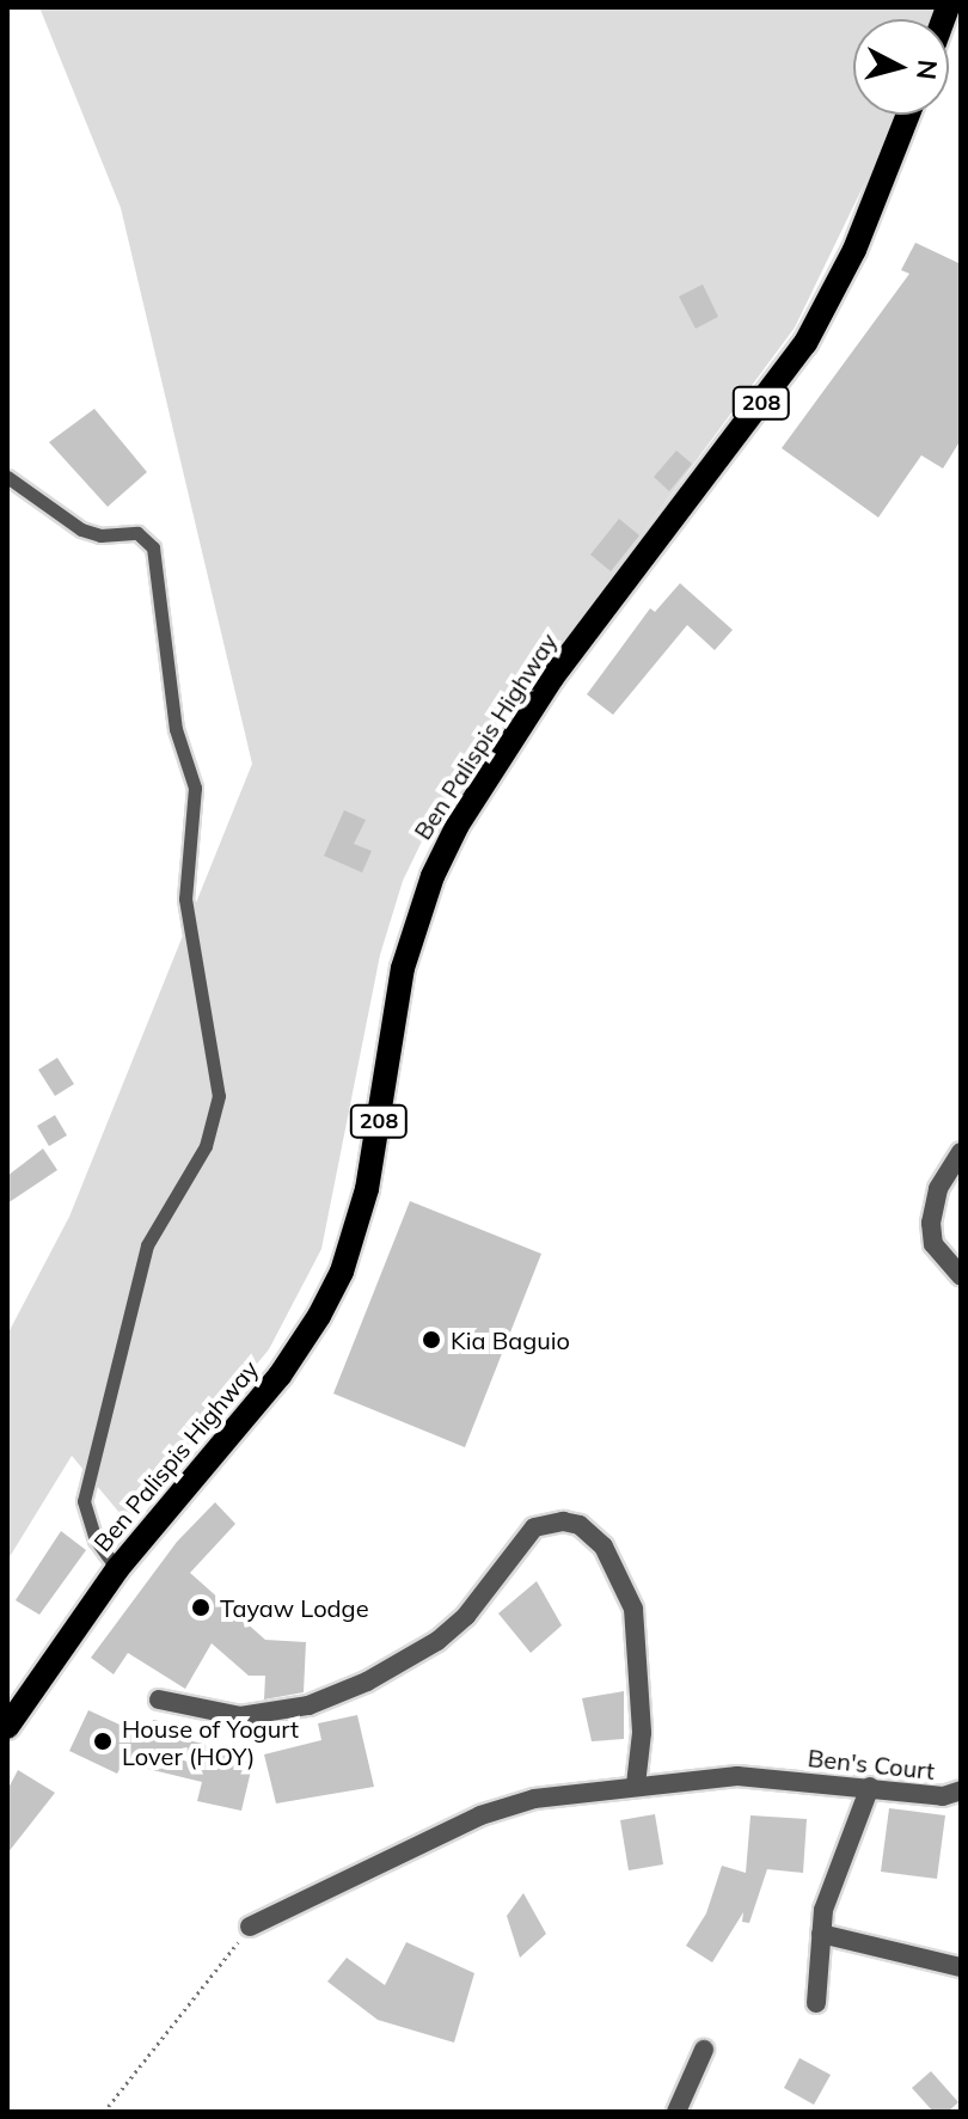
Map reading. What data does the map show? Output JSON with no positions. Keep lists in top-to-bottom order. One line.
{"streets":{"main road":["208","Ben Palispis Highway"],"street":["Ben's Court"]},"places":["Kia Baguio","Tayaw Lodge","House of Yogurt Lover (HOY)"],"north":"right"}
